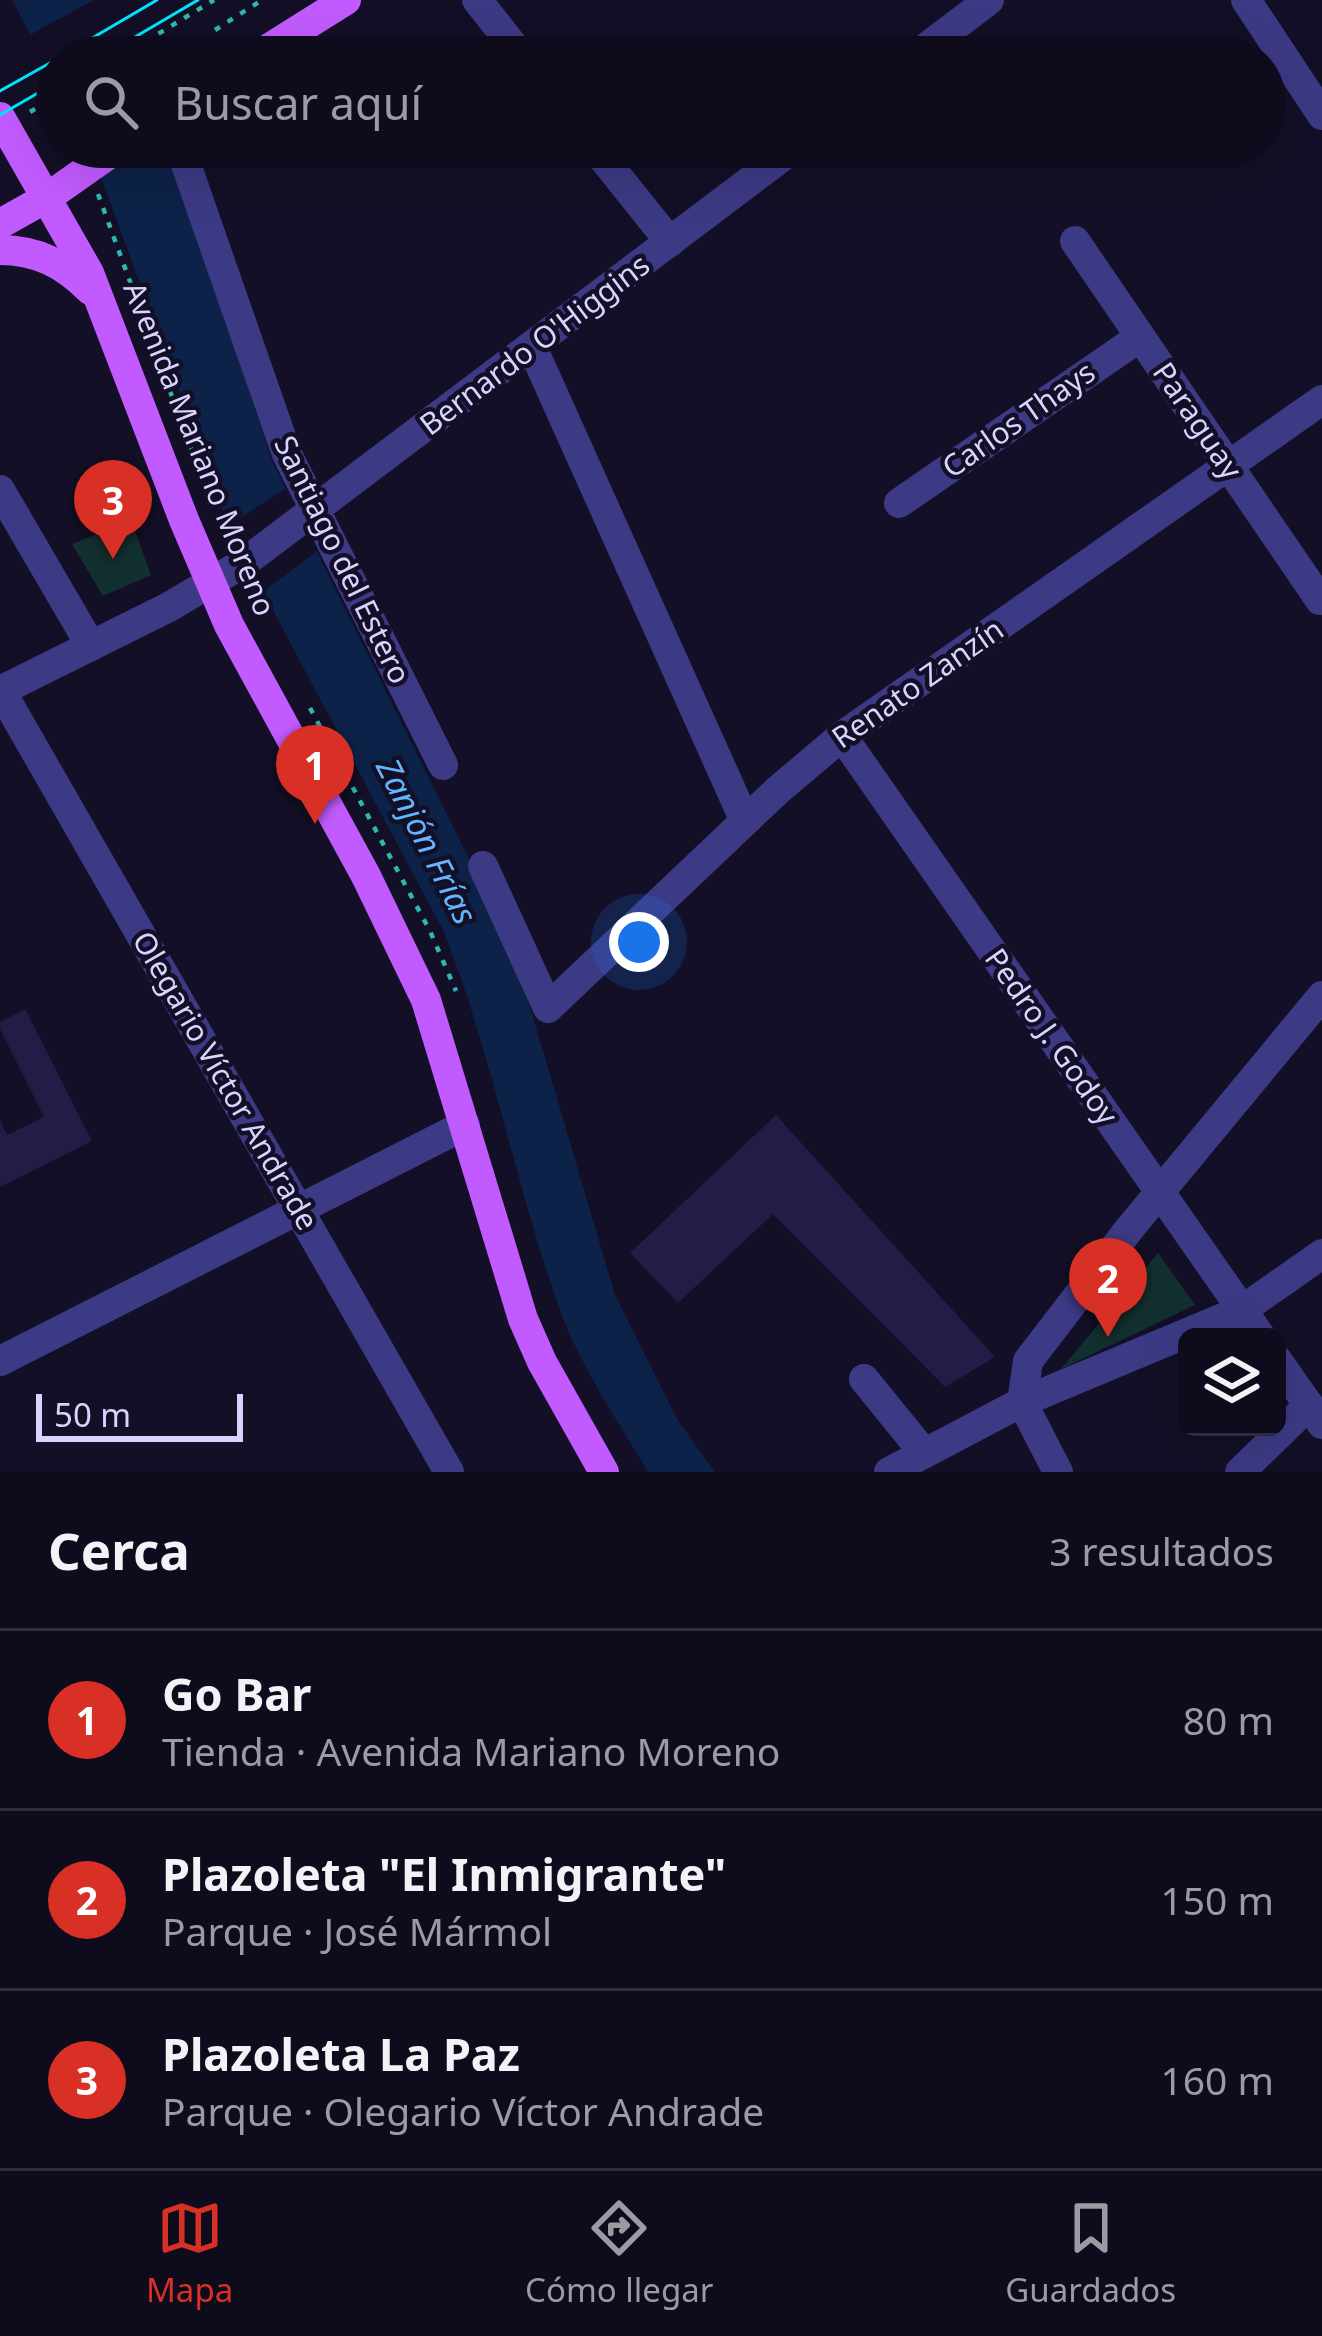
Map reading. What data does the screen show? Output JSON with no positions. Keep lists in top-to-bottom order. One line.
{"streets":{"main road":["Avenida Mariano Moreno"],"street":["Bernardo O'Higgins","Carlos Thays","Paraguay","Santiago del Estero","Renato Zanzín","Pedro J. Godoy","Olegario Víctor Andrade"]},"crossings":[["Bernardo O'Higgins","Avenida Mariano Moreno"],["Bernardo O'Higgins","Santiago del Estero"],["Bernardo O'Higgins","Olegario Víctor Andrade"],["Carlos Thays","Paraguay"],["Paraguay","Renato Zanzín"],["Renato Zanzín","Pedro J. Godoy"]],"water":["Zanjón Frías"],"scale_bar":"50 m","page":{"search":"Buscar aquí","pins":["3","1","2"],"scale":"50 m","heading":["Cerca","3 resultados"],"list":[{"mark":"1","name":"Go Bar","note":"Tienda · Avenida Mariano Moreno","value":"80 m"},{"mark":"2","name":"Plazoleta \"El Inmigrante\"","note":"Parque · José Mármol","value":"150 m"},{"mark":"3","name":"Plazoleta La Paz","note":"Parque · Olegario Víctor Andrade","value":"160 m"}],"nav":["Mapa","Cómo llegar","Guardados"]}}
